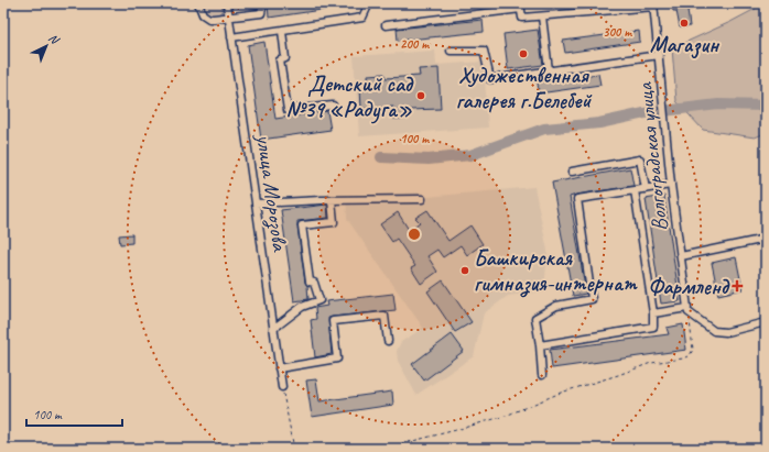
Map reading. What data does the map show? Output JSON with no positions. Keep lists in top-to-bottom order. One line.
{"streets":{"street":["Волгоградская улица","улица Морозова"]},"places":{"other":["Магазин","Художественная галерея г.Белебей","Детский сад №39 «Радуга»","Башкирская гимназия-интернат"],"health":["Фармленд"]},"scale_bar":"100 m","north":"top right","rings":["300 m","200 m","100 m"]}
